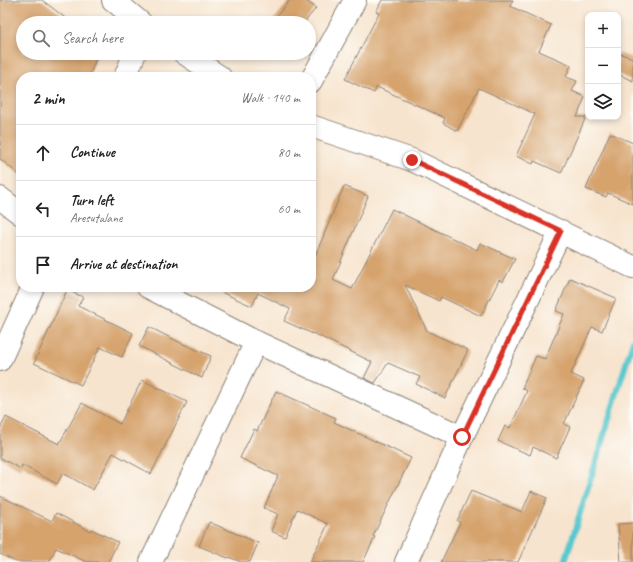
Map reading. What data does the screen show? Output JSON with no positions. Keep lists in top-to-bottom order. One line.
{"page":{"map_buttons":["+","−"],"search":"Search here","heading":["2 min","Walk · 140 m"],"list":[["Continue","80 m"],["Turn left","Aresutalane","60 m"],"Arrive at destination"]}}
